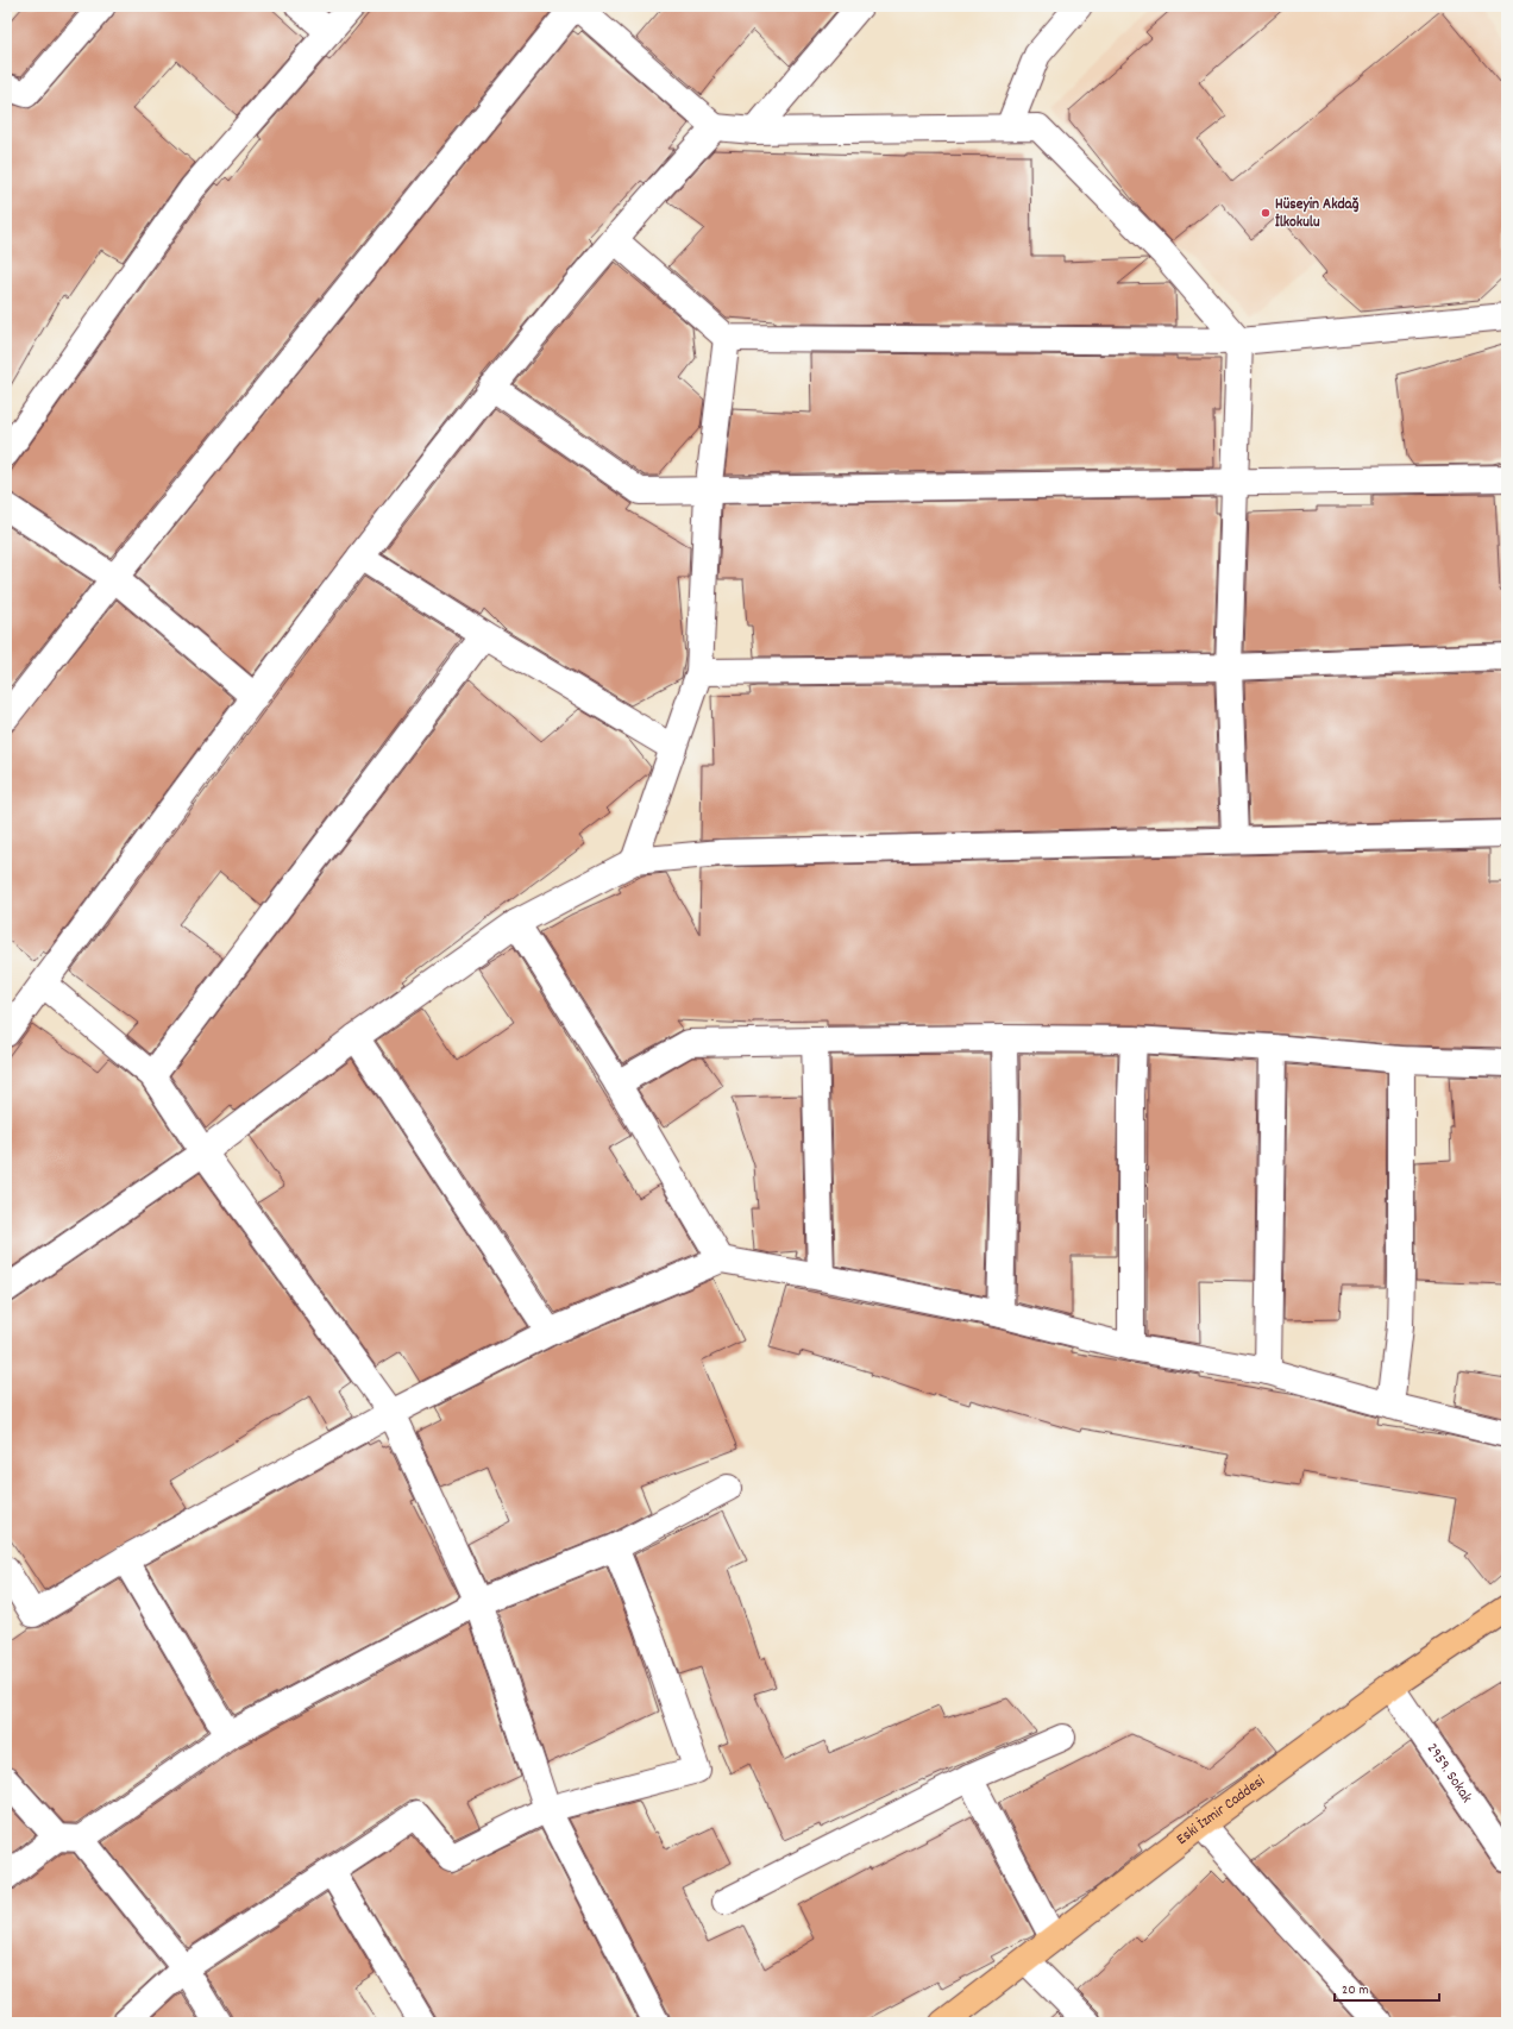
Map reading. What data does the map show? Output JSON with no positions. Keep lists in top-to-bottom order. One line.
{"streets":{"main road":["Eski İzmir Caddesi"],"street":["2959. Sokak"]},"crossings":[["2959. Sokak","Eski İzmir Caddesi"]],"places":["Hüseyin Akdağ İlkokulu"],"scale_bar":"20 m"}
